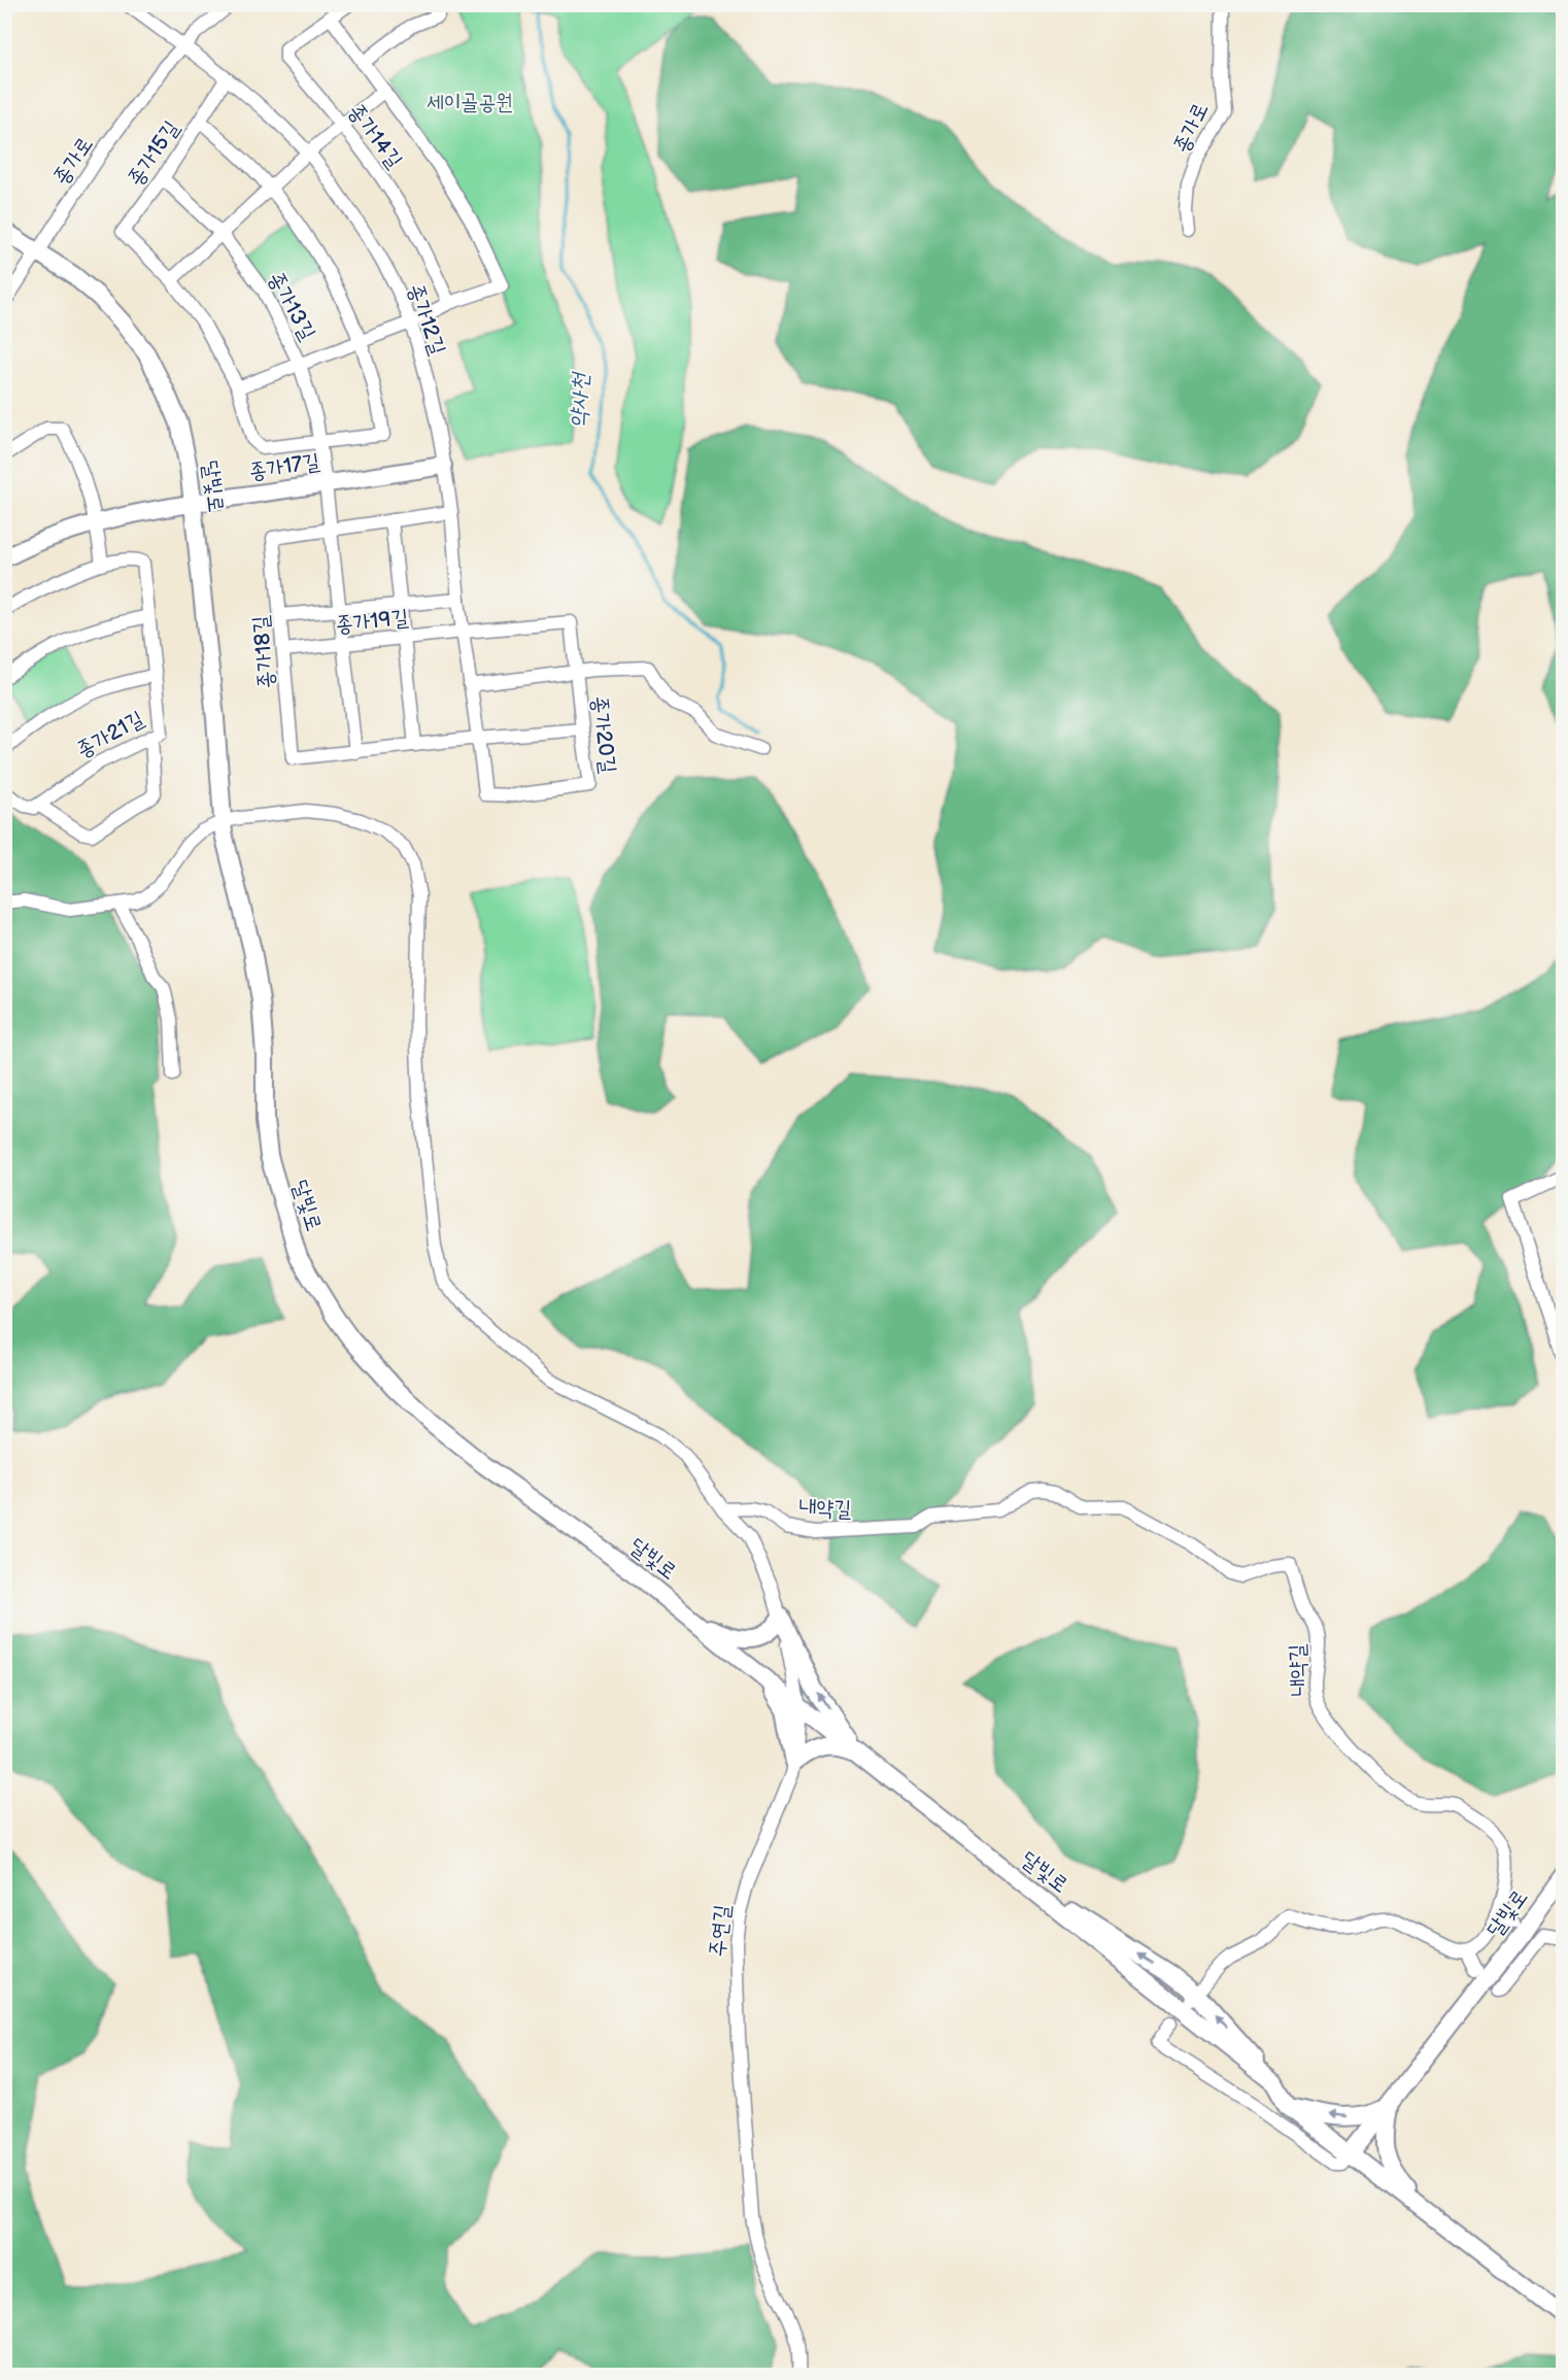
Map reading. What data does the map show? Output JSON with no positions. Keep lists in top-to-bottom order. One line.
{"streets":{"main road":["종가17길","달빛로"],"street":["종가로","종가14길","종가15길","종가13길","종가12길","종가19길","종가18길","종가21길","종가20길","내약길","주연길"]},"crossings":[["종가로","종가12길"],["종가로","달빛로"],["종가14길","종가15길"],["종가14길","종가13길"],["종가14길","종가12길"],["종가15길","종가13길"],["종가13길","종가17길"],["종가13길","종가18길"],["종가12길","종가17길"],["종가12길","종가19길"],["종가12길","종가18길"],["종가12길","종가20길"],["종가17길","달빛로"],["달빛로","주연길"],["종가19길","종가18길"],["종가19길","종가20길"],["종가18길","종가20길"],["내약길","주연길"]],"water":["약사천"],"parks":["세이골공원"]}
